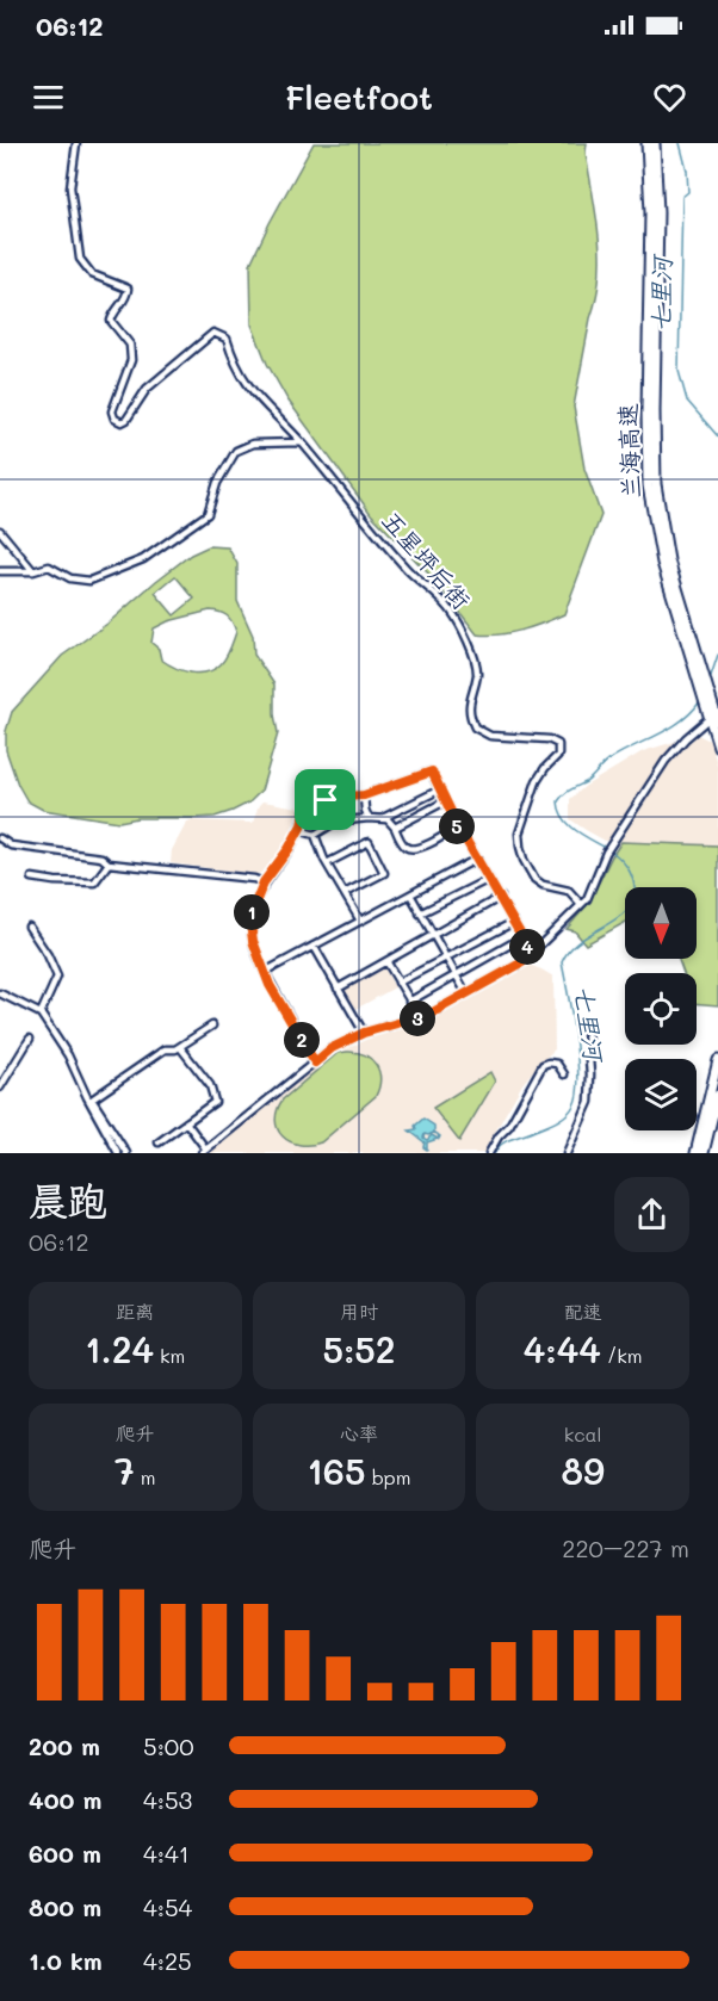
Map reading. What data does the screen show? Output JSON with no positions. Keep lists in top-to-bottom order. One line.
{"streets":{"highway":["兰海高速"],"street":["五星坪后街"]},"water":["七里河"],"north":"bottom","page":{"status":"06:12","header":"Fleetfoot","pins":["5","1","4","3","2"],"heading":["晨跑","06:12"],"stats":[["距离","1.24 km"],["用时","5:52"],["配速","4:44 /km"],["爬升","7 m"],["心率","165 bpm"],["kcal","89"]],"chart":["爬升","220–227 m"],"list":[{"name":"200 m","note":"5:00"},{"name":"400 m","note":"4:53"},{"name":"600 m","note":"4:41"},{"name":"800 m","note":"4:54"},{"name":"1.0 km","note":"4:25"}]}}
